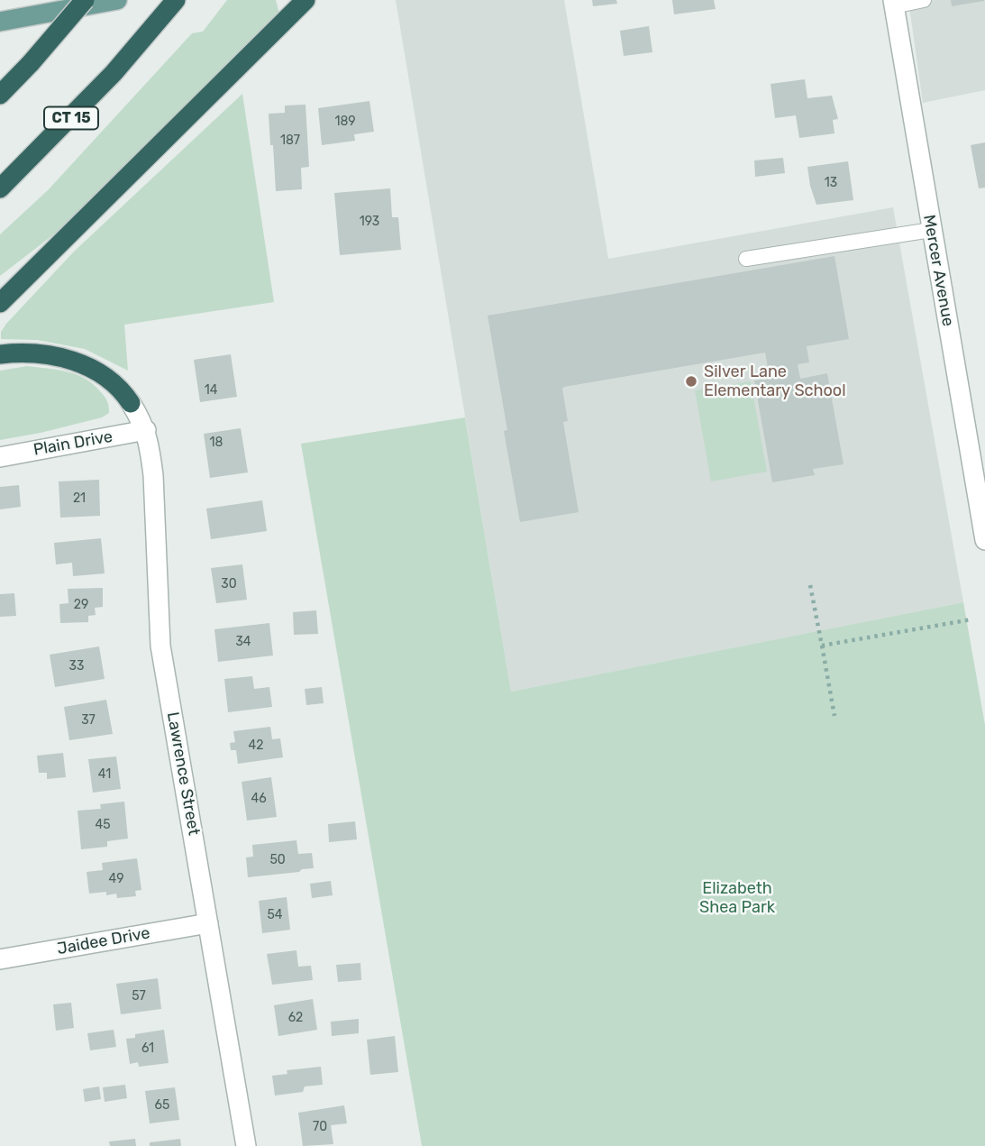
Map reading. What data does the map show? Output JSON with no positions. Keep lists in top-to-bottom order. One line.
{"streets":{"highway":["CT 15"],"street":["Mercer Avenue","Plain Drive","Lawrence Street","Jaidee Drive"]},"crossings":[["Plain Drive","Lawrence Street"],["Lawrence Street","Jaidee Drive"]],"parks":["Elizabeth Shea Park"],"places":["Silver Lane Elementary School"],"house_numbers":["189","187","13","193","14","18","21","30","29","34","33","37","42","41","46","45","50","49","54","57","62","61","65","70"]}
